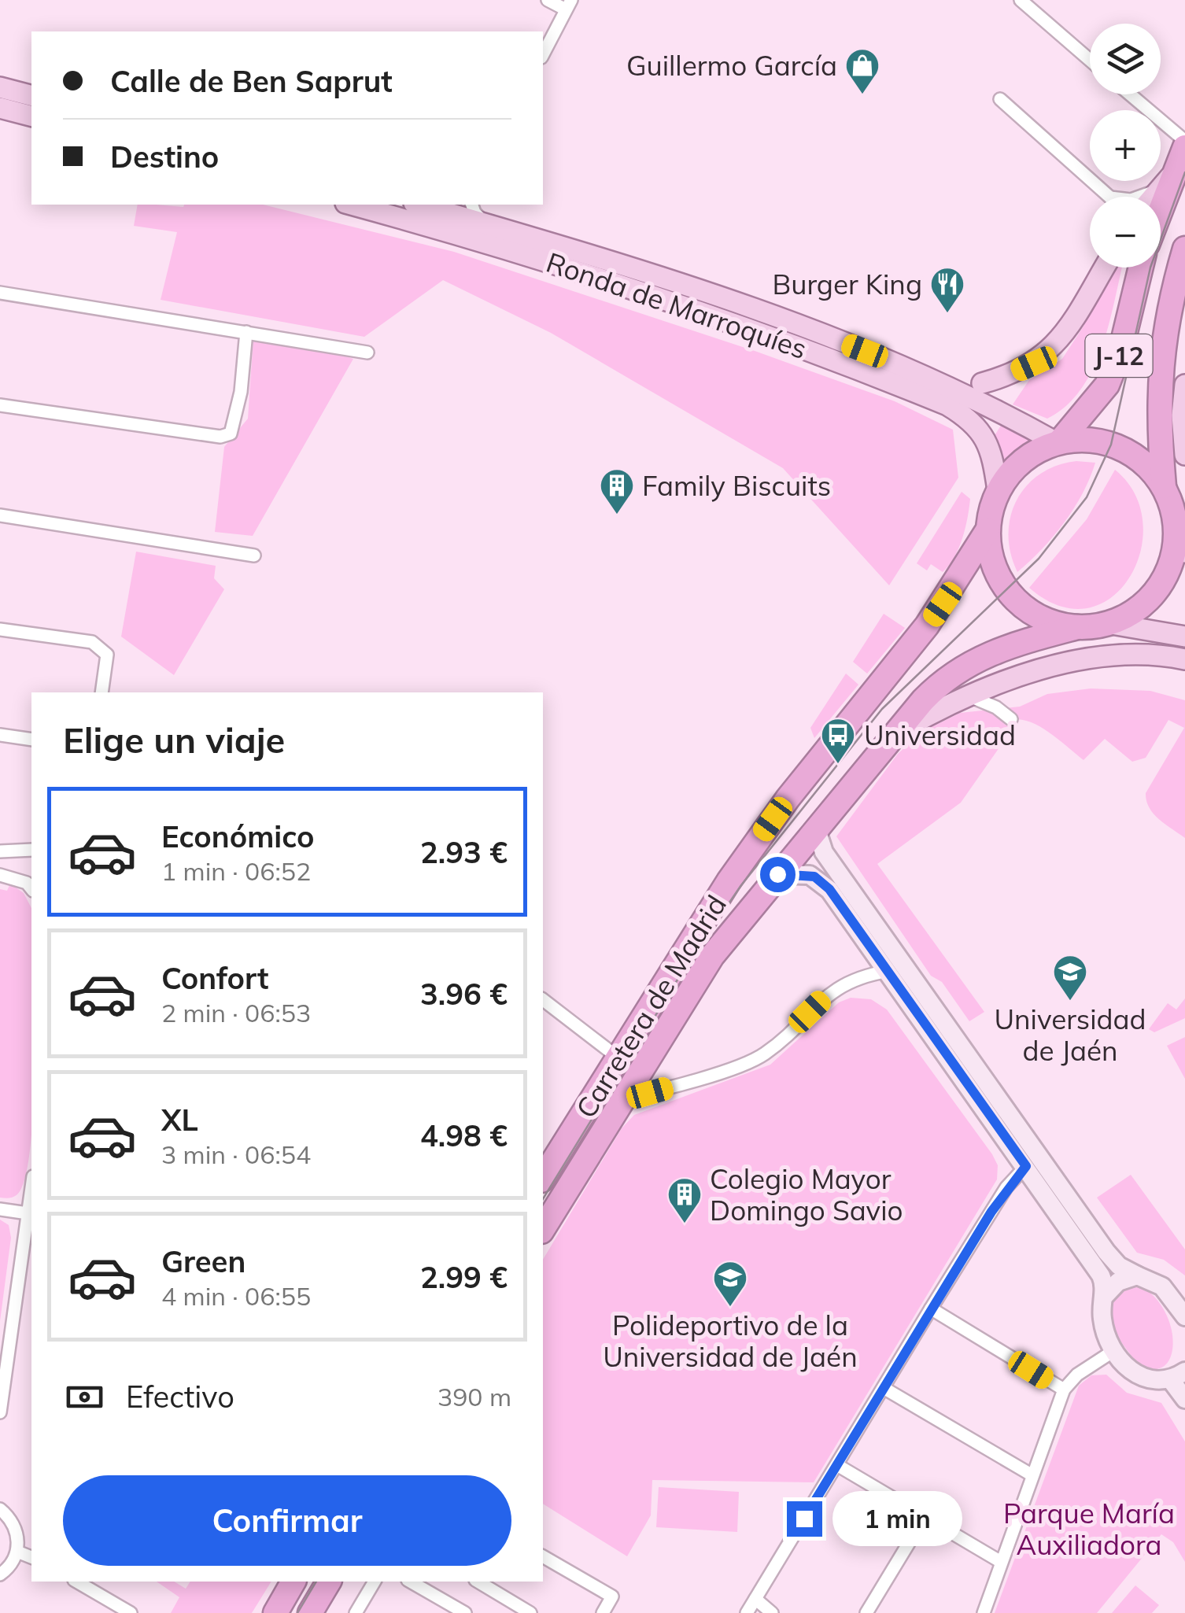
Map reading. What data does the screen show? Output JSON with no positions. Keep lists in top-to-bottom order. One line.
{"streets":{"highway":["J-12","Carretera de Madrid"],"main road":["Ronda de Marroquíes"]},"crossings":[["Ronda de Marroquíes","J-12"],["Ronda de Marroquíes","Carretera de Madrid"],["J-12","Carretera de Madrid"]],"parks":["Parque María Auxiliadora"],"places":{"shop":["Guillermo García"],"restaurant":["Burger King"],"building":["Family Biscuits","Colegio Mayor Domingo Savio"],"bus stop":["Universidad"],"school or university":["Universidad de Jaén","Polideportivo de la Universidad de Jaén"]},"page":{"map_buttons":["+","−"],"banner":["Calle de Ben Saprut","Destino"],"heading":"Elige un viaje","list":[{"name":"Económico","note":"1 min · 06:52","value":"2.93 €"},{"name":"Confort","note":"2 min · 06:53","value":"3.96 €"},{"name":"XL","note":"3 min · 06:54","value":"4.98 €"},{"name":"Green","note":"4 min · 06:55","value":"2.99 €"}],"pay":["Efectivo","390 m"],"buttons":"Confirmar","bubble":"1 min"}}
